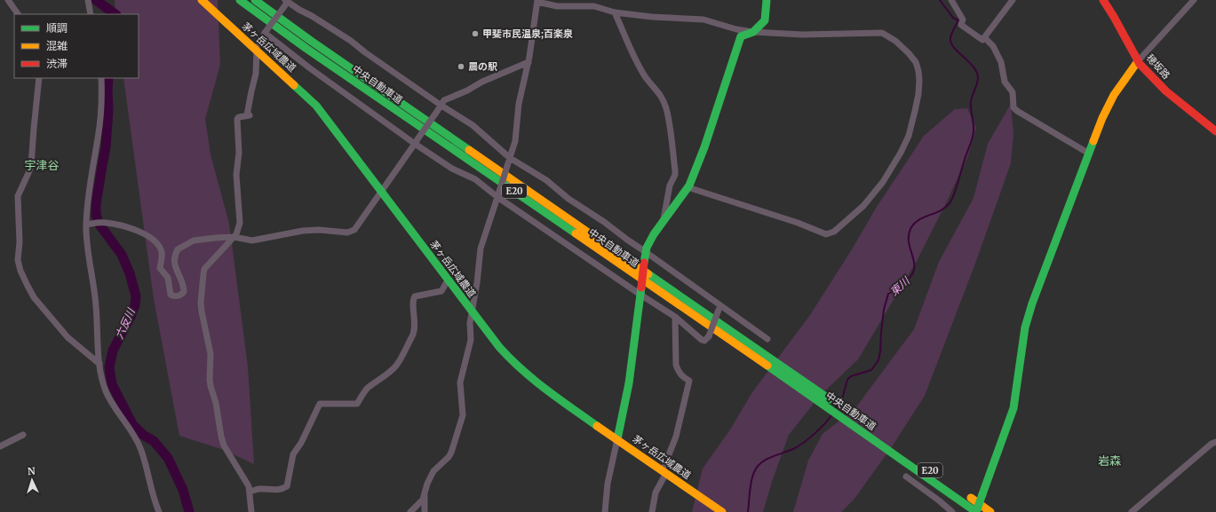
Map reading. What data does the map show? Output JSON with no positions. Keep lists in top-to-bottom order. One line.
{"streets":{"main road":["茅ヶ岳広域農道","穂坂路","中央自動車道","E20"]},"districts":["宇津谷","岩森"],"water":["東川","六反川"],"places":["甲斐市民温泉;百楽泉","農の駅"],"legend":["順調","混雑","渋滞"],"north":"top"}
